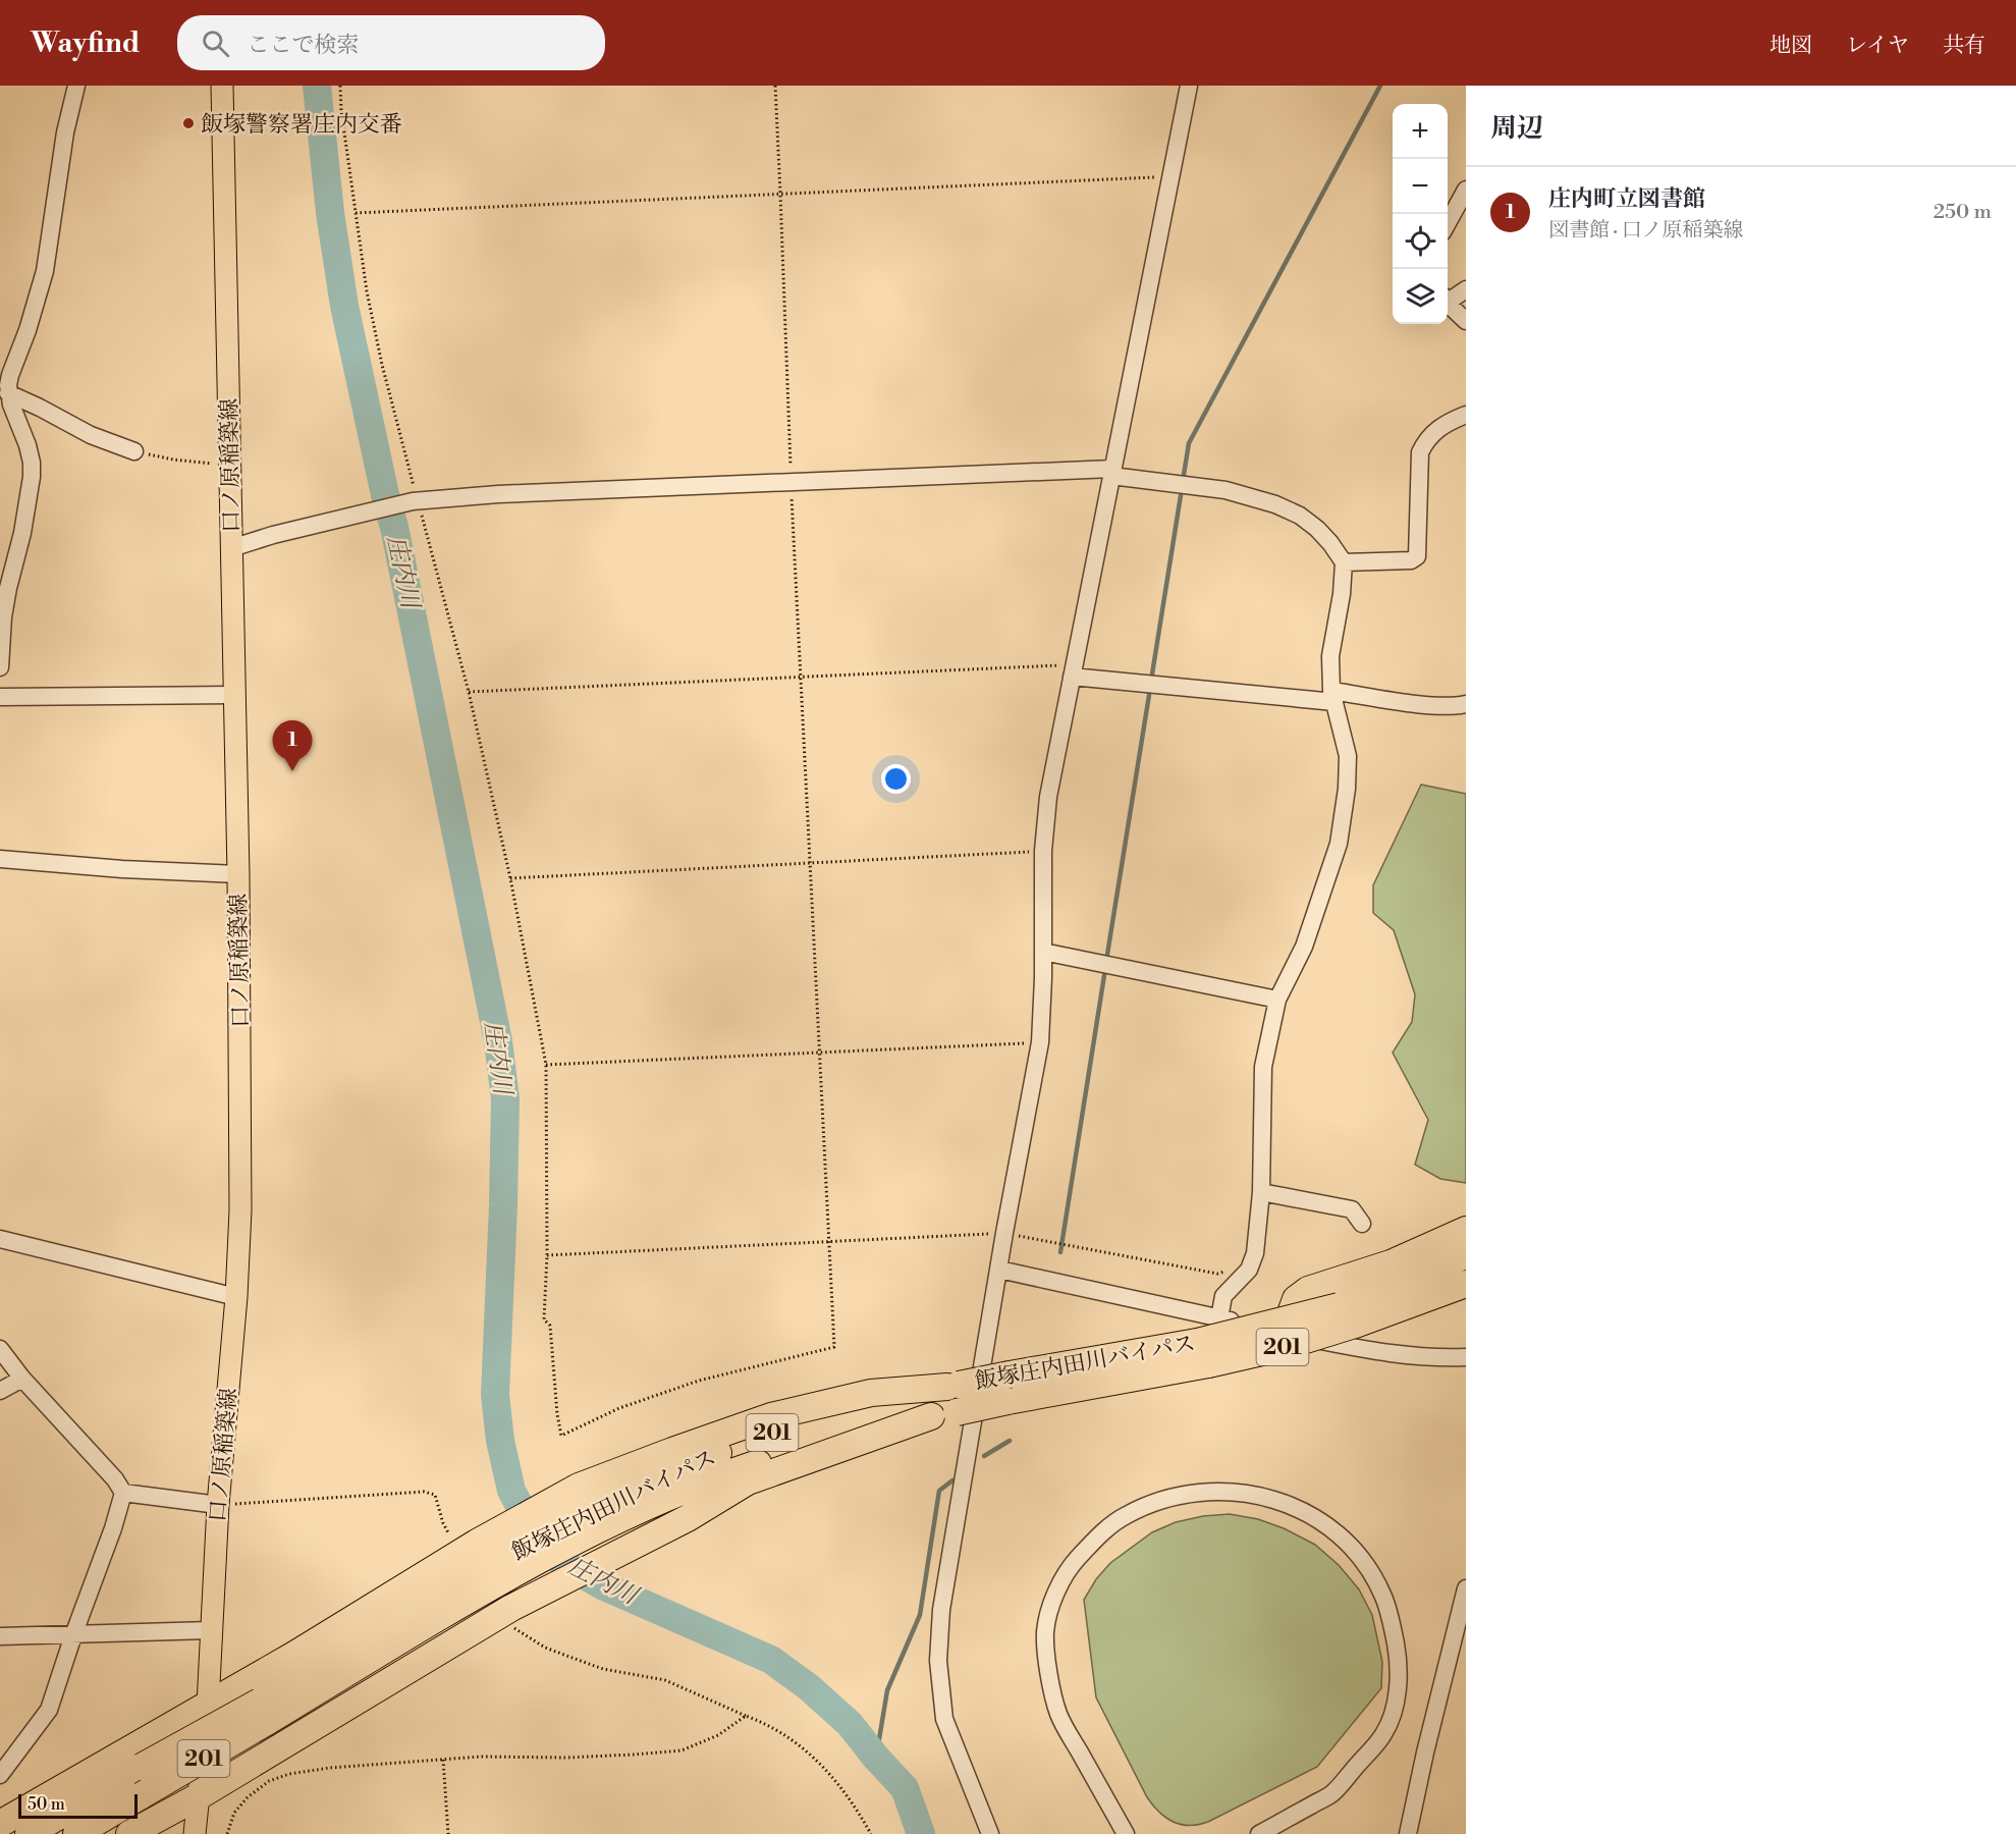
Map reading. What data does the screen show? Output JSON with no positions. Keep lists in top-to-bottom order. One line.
{"streets":{"highway":["201","飯塚庄内田川バイパス"],"main road":["口ノ原稲築線"]},"water":["庄内川"],"places":["飯塚警察署庄内交番"],"scale_bar":"50 m","page":{"header":"Wayfind","search":"ここで検索","nav":["地図","レイヤ","共有"],"heading":"周辺","map_buttons":["+","−"],"list":[{"mark":"1","name":"庄内町立図書館","note":"図書館 · 口ノ原稲築線","value":"250 m"}],"pins":"1","scale":"50 m"}}
